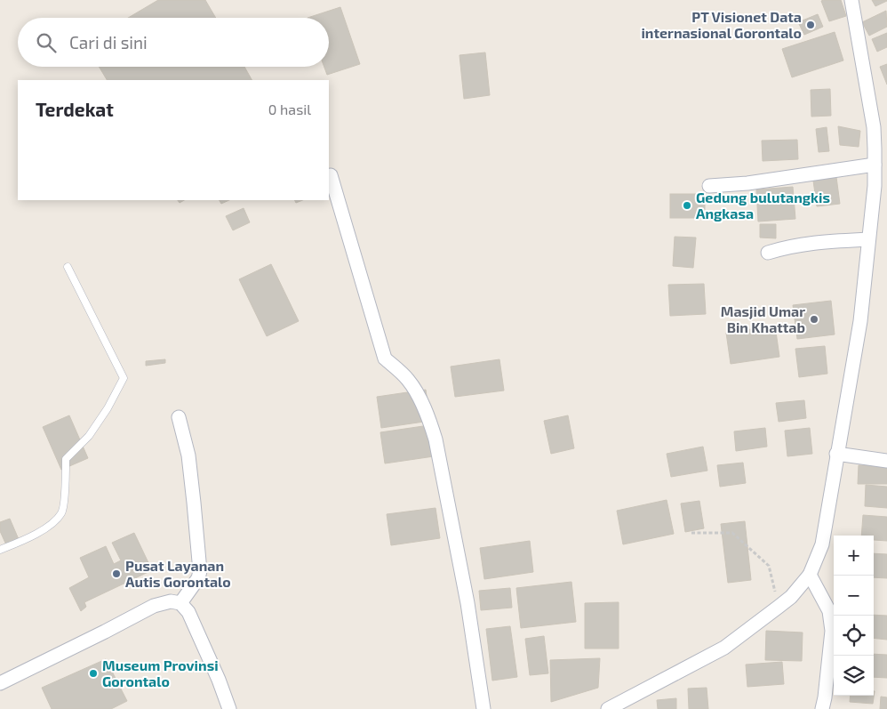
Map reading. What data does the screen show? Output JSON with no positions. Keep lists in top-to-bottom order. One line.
{"places":["PT Visionet Data internasional Gorontalo","Gedung bulutangkis Angkasa","Masjid Umar Bin Khattab","Pusat Layanan Autis Gorontalo","Museum Provinsi Gorontalo"],"page":{"search":"Cari di sini","heading":["Terdekat","0 hasil"],"map_buttons":["+","−"]}}
